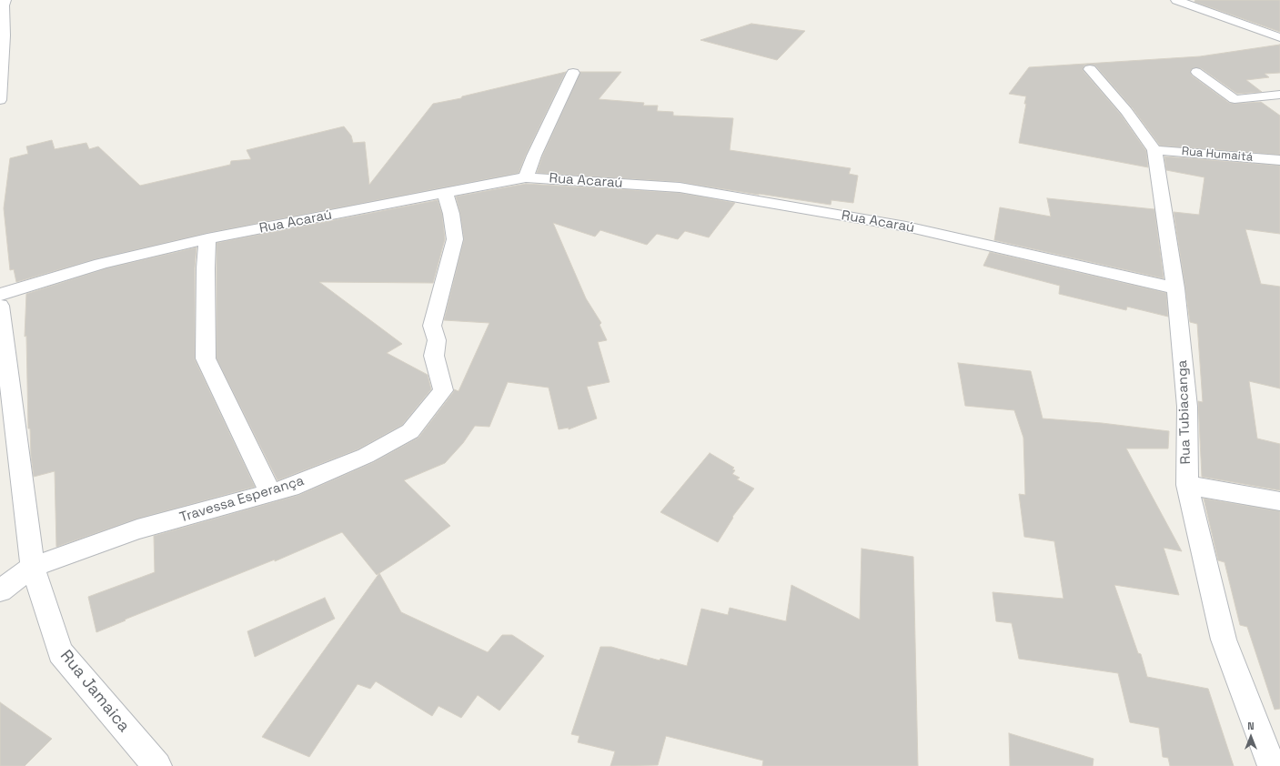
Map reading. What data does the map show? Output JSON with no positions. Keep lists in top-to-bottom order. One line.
{"streets":{"street":["Rua Humaitá","Rua Acaraú","Rua Tubiacanga","Travessa Esperança","Rua Jamaica"]},"crossings":[["Rua Humaitá","Rua Tubiacanga"],["Rua Acaraú","Rua Tubiacanga"],["Rua Acaraú","Travessa Esperança"],["Travessa Esperança","Rua Jamaica"]],"north":"top"}
